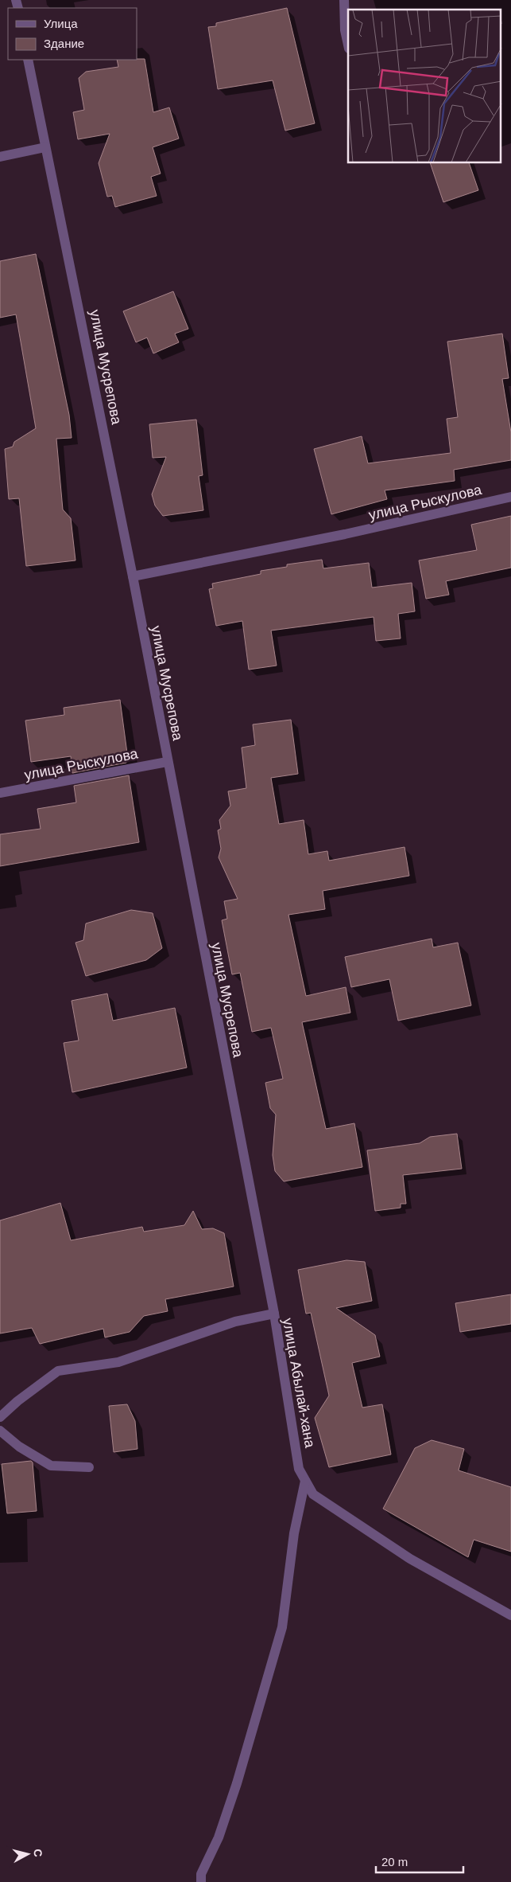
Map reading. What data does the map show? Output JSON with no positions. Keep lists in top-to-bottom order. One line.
{"streets":{"street":["улица Мусрепова","улица Рыскулова","улица Абылай-хана"]},"crossings":[["улица Мусрепова","улица Рыскулова"],["улица Мусрепова","улица Абылай-хана"]],"legend":["Улица","Здание"],"scale_bar":"20 m","north":"right"}
